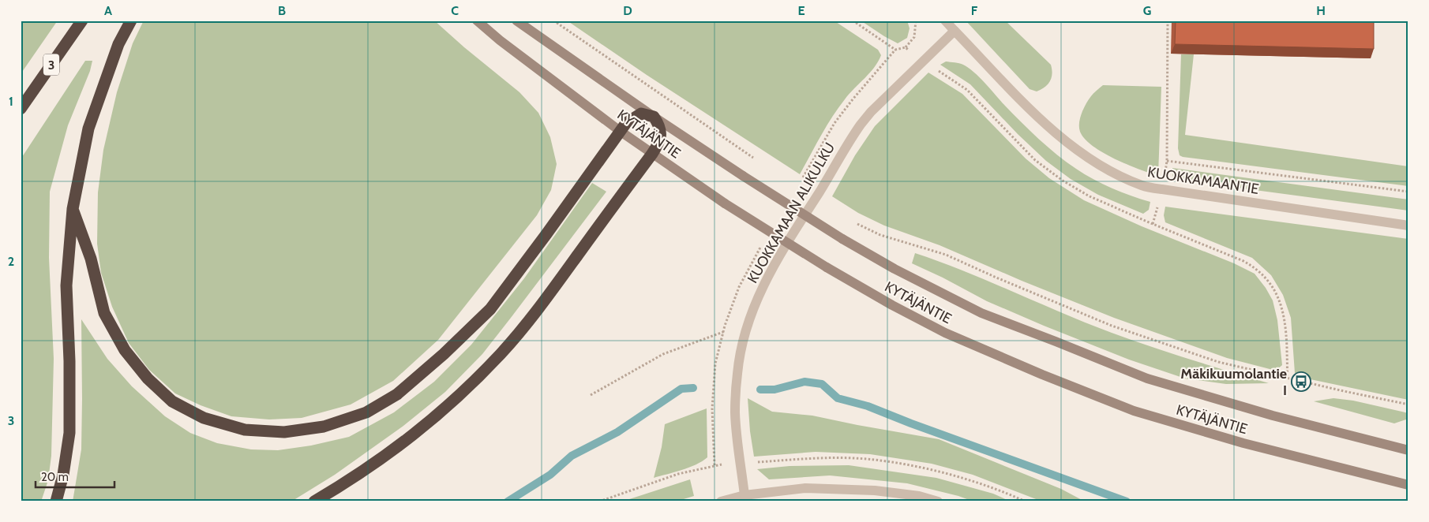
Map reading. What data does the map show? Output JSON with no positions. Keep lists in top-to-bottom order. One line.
{"streets":{"highway":["3"],"street":["KYTÄJÄNTIE","KUOKKAMAANTIE","KUOKKAMAAN ALIKULKU"]},"crossings":[["KUOKKAMAANTIE","KUOKKAMAAN ALIKULKU"]],"places":{"bus stop":["Mäkikuumolantie I"]},"scale_bar":"20 m","grid":{"columns":["A","B","C","D","E","F","G","H"],"rows":["1","2","3"]}}
